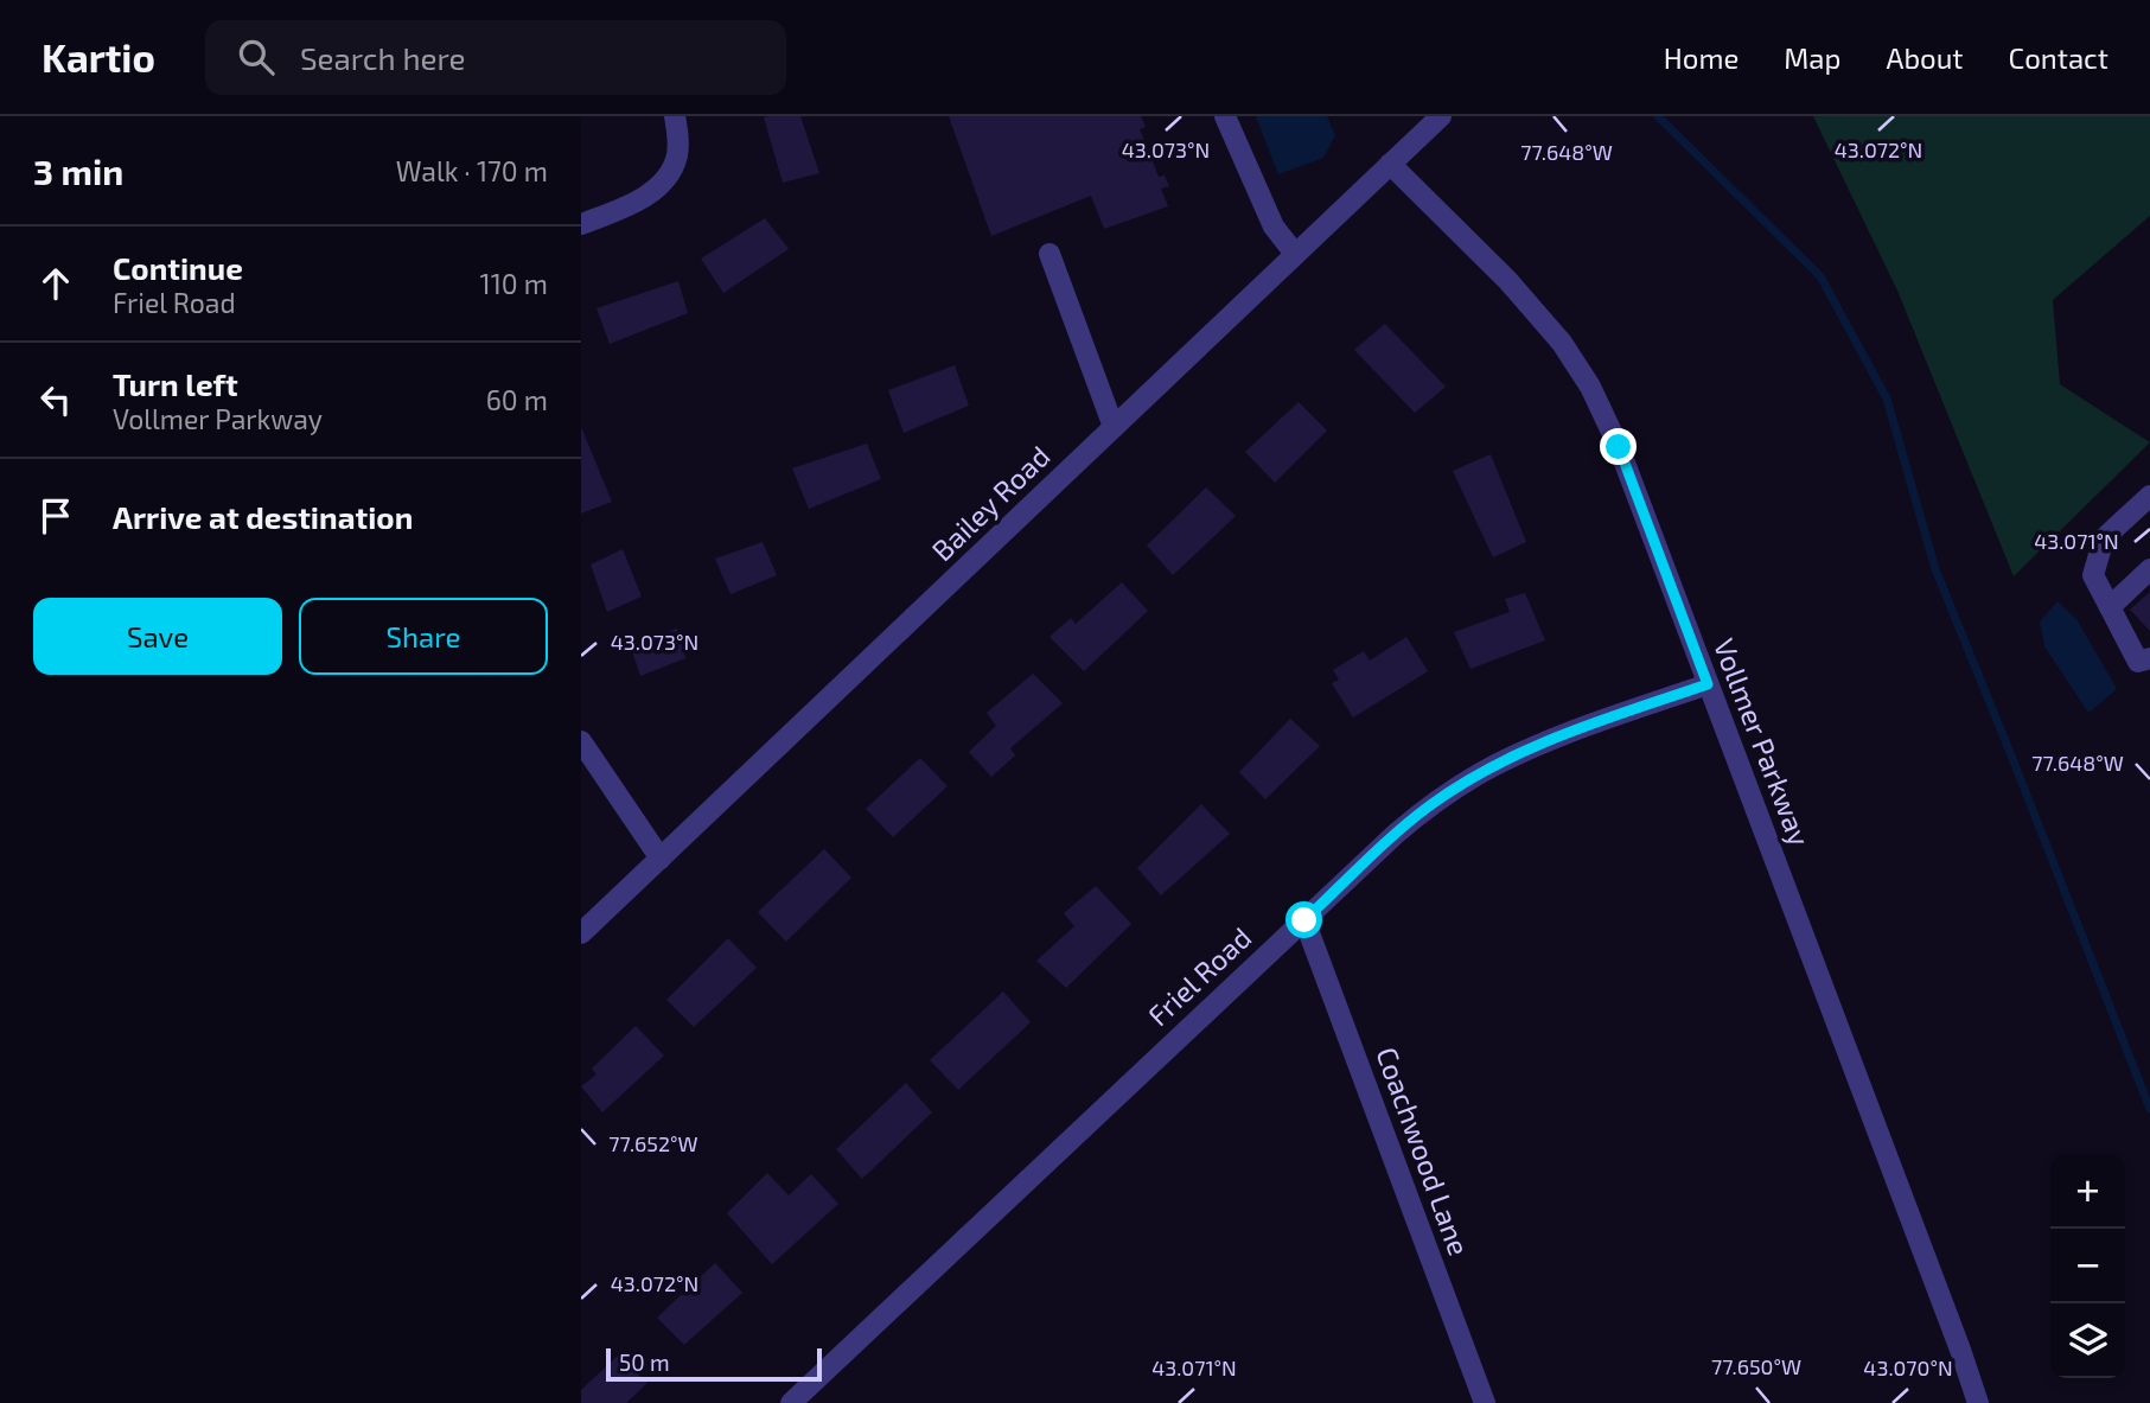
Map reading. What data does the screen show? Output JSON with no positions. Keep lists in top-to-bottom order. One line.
{"streets":{"street":["Bailey Road","Vollmer Parkway","Friel Road","Coachwood Lane"]},"crossings":[["Bailey Road","Vollmer Parkway"],["Vollmer Parkway","Friel Road"],["Friel Road","Coachwood Lane"]],"scale_bar":"50 m","page":{"header":"Kartio","search":"Search here","nav":["Home","Map","About","Contact"],"heading":["3 min","Walk · 170 m"],"list":[["Continue","Friel Road","110 m"],["Turn left","Vollmer Parkway","60 m"],"Arrive at destination"],"buttons":["Save","Share"],"map_buttons":["+","−"],"scale":"50 m"},"coordinates":["43.073°N","43.072°N","77.648°W","43.071°N","77.652°W","77.650°W","43.070°N"]}
